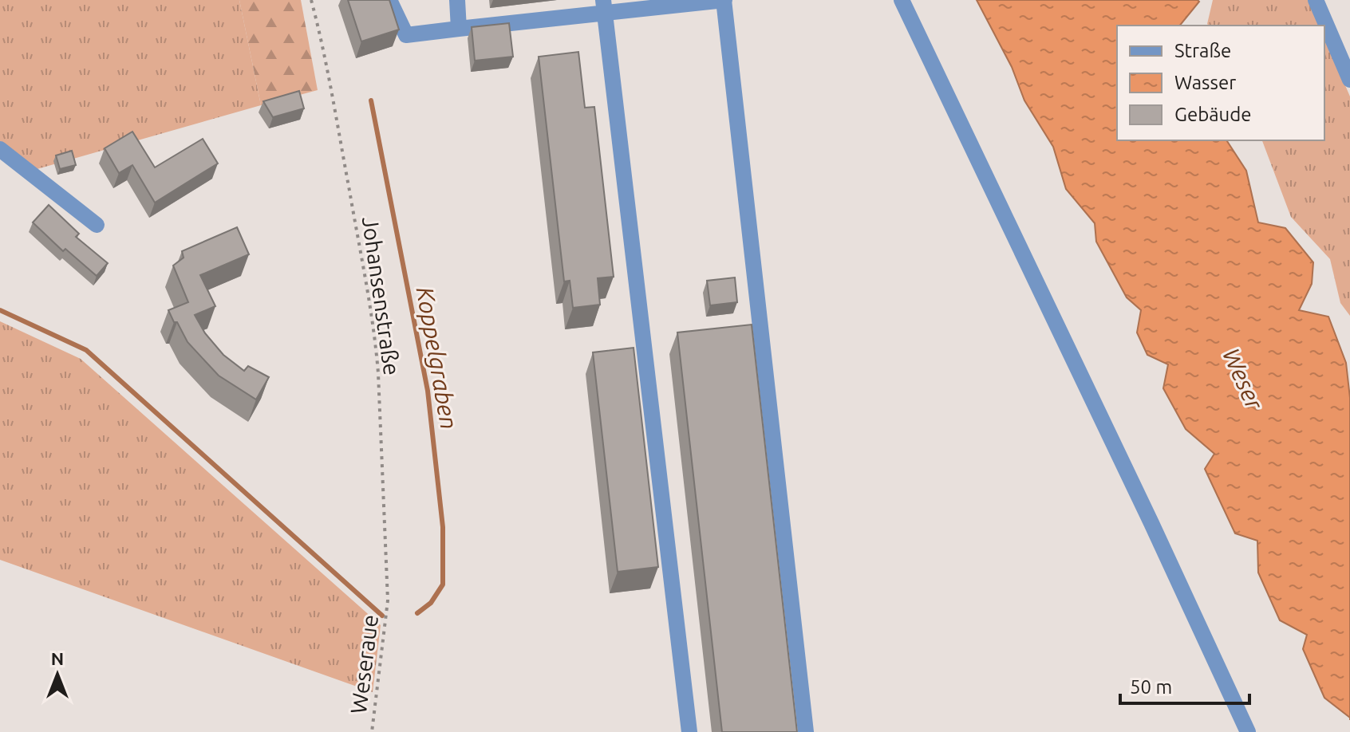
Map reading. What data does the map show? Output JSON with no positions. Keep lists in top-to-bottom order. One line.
{"streets":{"path":["Johansenstraße","Weseraue"]},"crossings":[["Johansenstraße","Weseraue"]],"water":["Koppelgraben","Weser"],"legend":["Straße","Wasser","Gebäude"],"scale_bar":"50 m","north":"top"}
